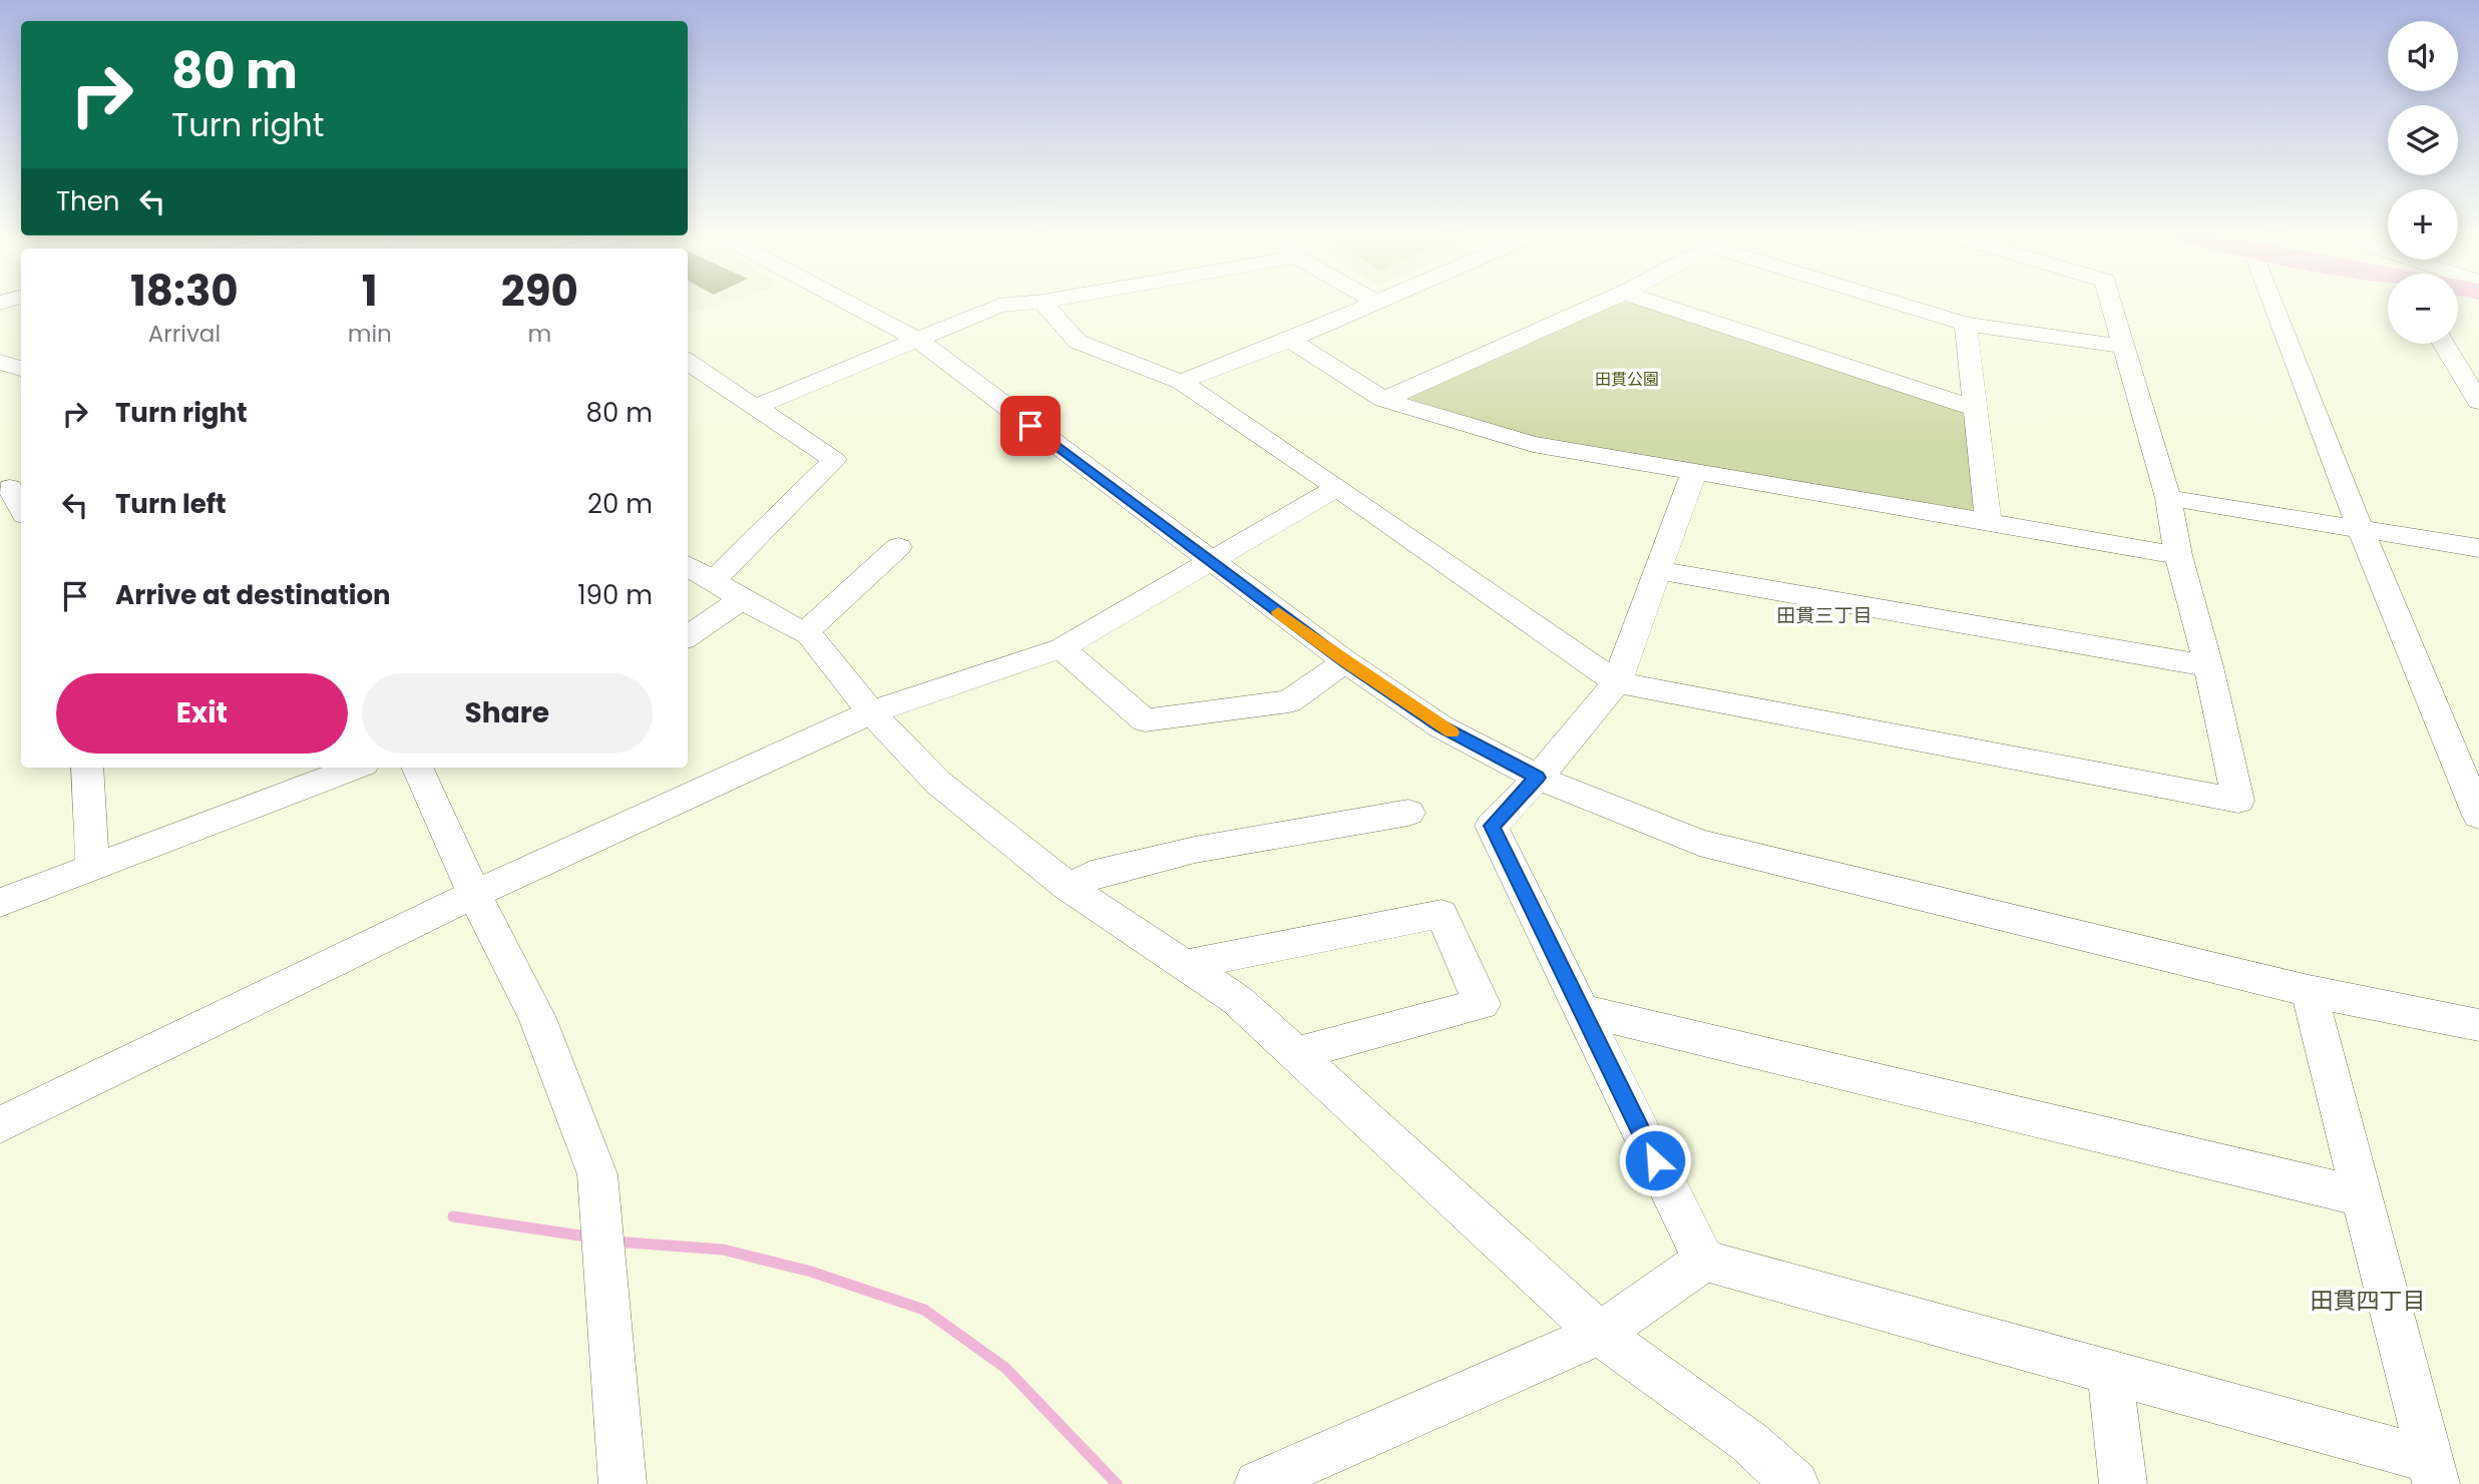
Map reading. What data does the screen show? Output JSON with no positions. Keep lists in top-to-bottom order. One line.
{"districts":["田貫三丁目","田貫四丁目"],"parks":["田貫公園"],"page":{"map_buttons":["+","−"],"turn":["80 m","Turn right"],"then":"Then","eta":["18:30","Arrival","1","min","290","m"],"list":[{"name":"Turn right","value":"80 m"},{"name":"Turn left","value":"20 m"},{"name":"Arrive at destination","value":"190 m"}],"buttons":["Exit","Share"]}}
